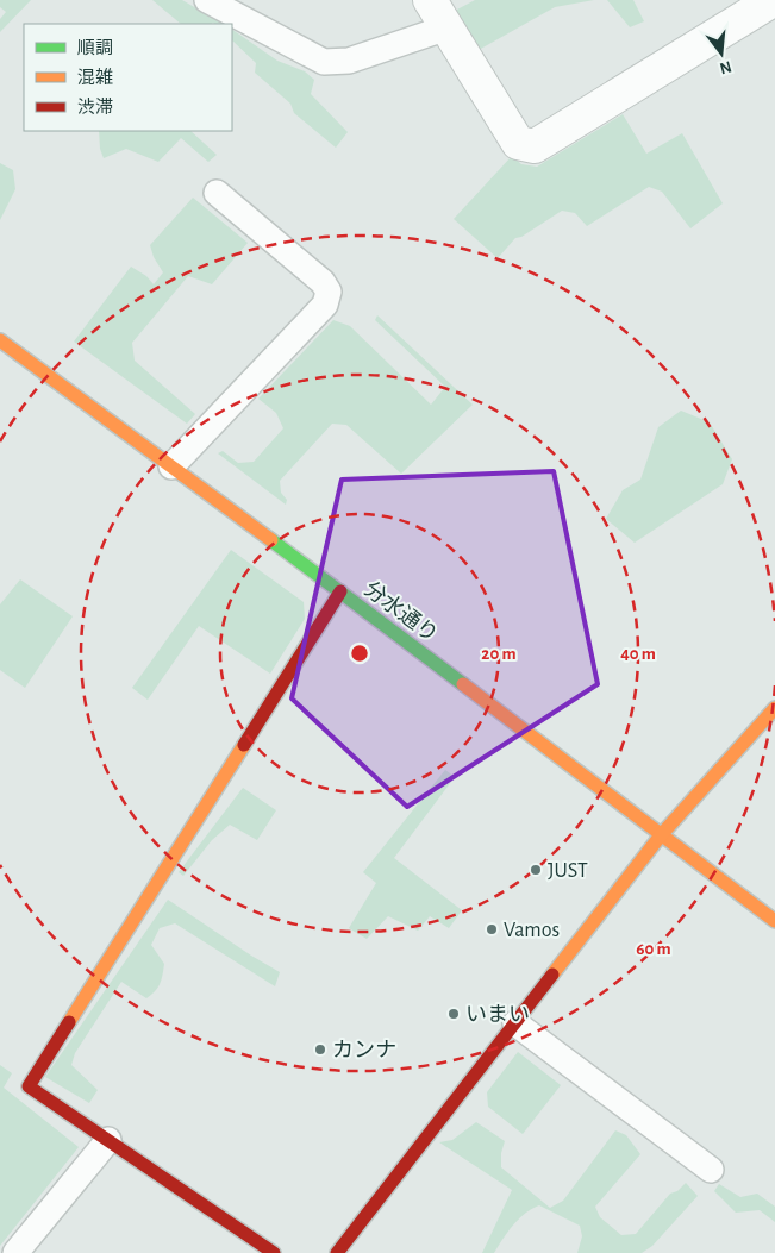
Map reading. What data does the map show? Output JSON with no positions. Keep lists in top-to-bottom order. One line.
{"streets":{"street":["分水通り"]},"places":["JUST","Vamos","いまい","カンナ"],"legend":["順調","混雑","渋滞"],"north":"bottom","rings":["20 m","40 m","60 m"]}
